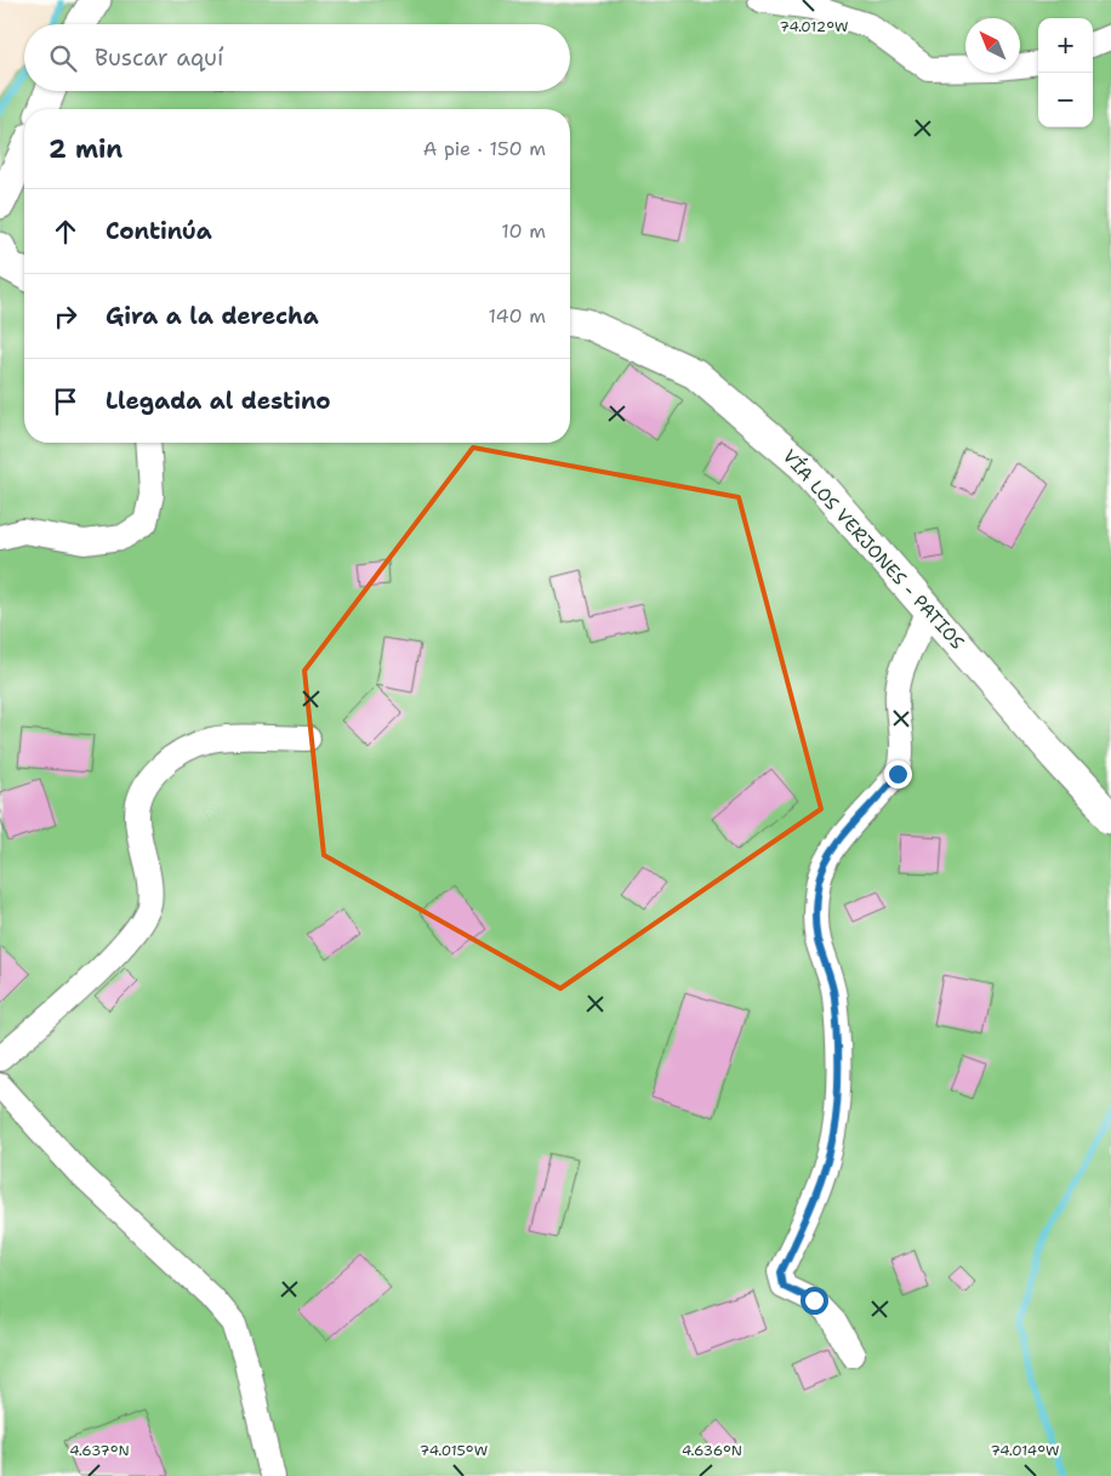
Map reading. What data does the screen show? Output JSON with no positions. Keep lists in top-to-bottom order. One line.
{"streets":{"street":["VÍA LOS VERJONES - PATIOS"]},"north":"top left","page":{"map_buttons":["+","−"],"search":"Buscar aquí","heading":["2 min","A pie · 150 m"],"list":[["Continúa","10 m"],["Gira a la derecha","140 m"],"Llegada al destino"]},"coordinates":["74.012°W","74.015°W","74.014°W","4.637°N","4.636°N"]}
